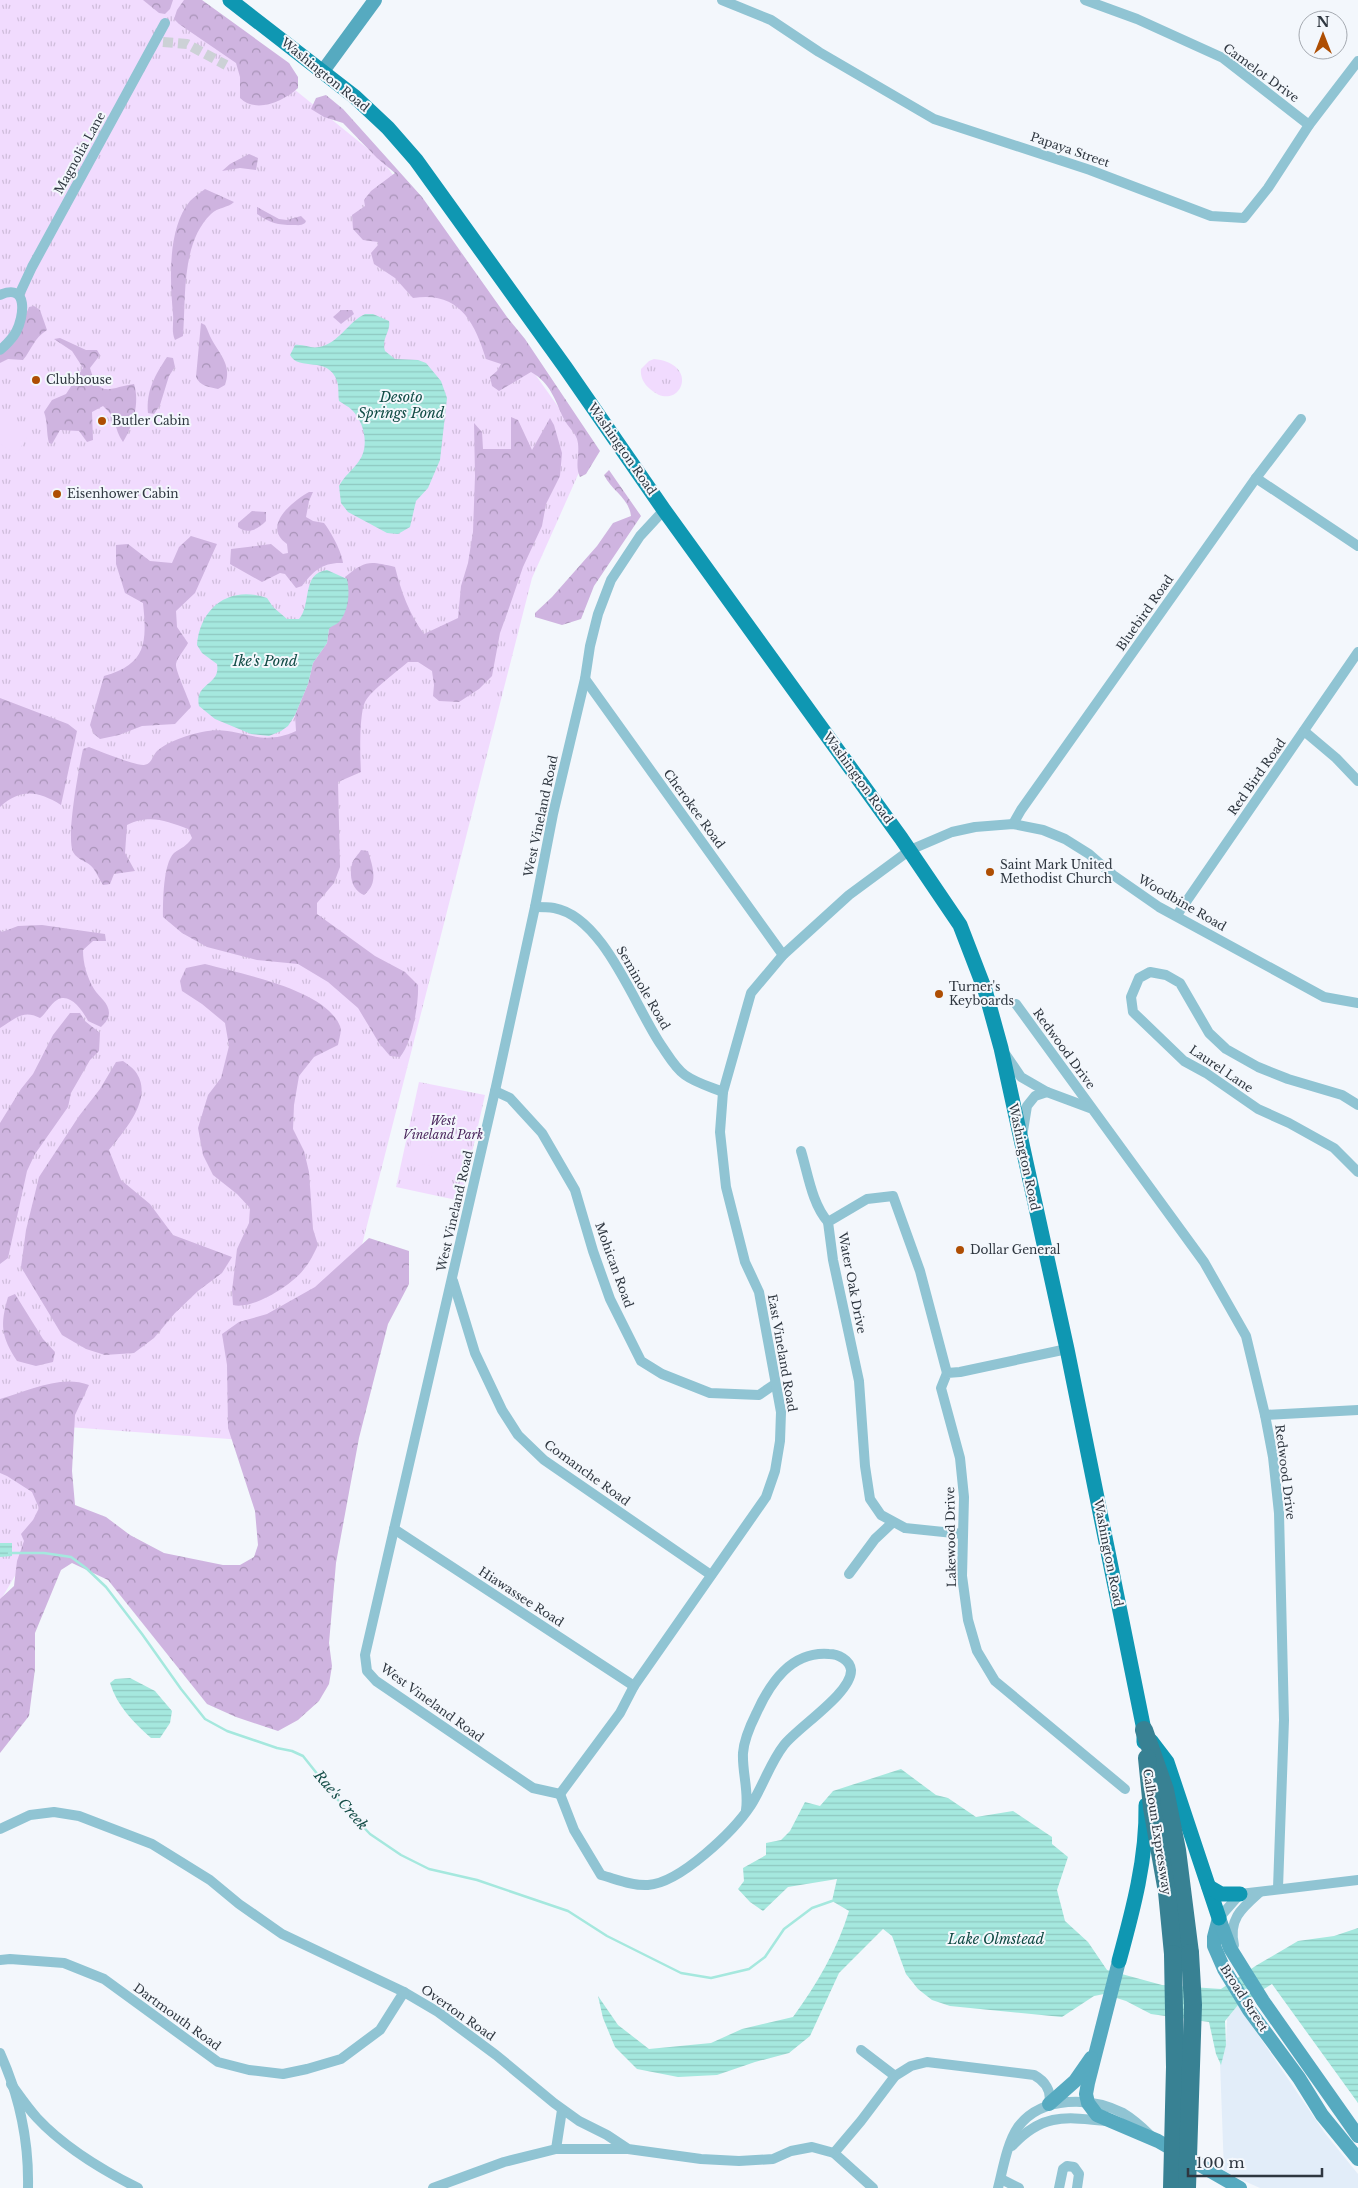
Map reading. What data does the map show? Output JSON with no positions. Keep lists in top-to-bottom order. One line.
{"streets":{"highway":["Calhoun Expressway"],"main road":["Washington Road","Broad Street"],"street":["Camelot Drive","Papaya Street","Magnolia Lane","Bluebird Road","Red Bird Road","Cherokee Road","West Vineland Road","Woodbine Road","Seminole Road","Redwood Drive","Laurel Lane","Mohican Road","Water Oak Drive","East Vineland Road","Comanche Road","Lakewood Drive","Hiawassee Road","Overton Road","Dartmouth Road"]},"crossings":[["Camelot Drive","Papaya Street"],["Washington Road","West Vineland Road"],["Washington Road","Woodbine Road"],["Washington Road","Redwood Drive"],["Washington Road","East Vineland Road"],["Washington Road","Calhoun Expressway"],["Bluebird Road","Woodbine Road"],["Red Bird Road","Woodbine Road"],["Cherokee Road","West Vineland Road"],["Cherokee Road","East Vineland Road"],["West Vineland Road","Seminole Road"],["West Vineland Road","Mohican Road"],["West Vineland Road","East Vineland Road"],["West Vineland Road","Comanche Road"],["West Vineland Road","Hiawassee Road"],["Woodbine Road","East Vineland Road"],["Seminole Road","East Vineland Road"],["Mohican Road","East Vineland Road"],["Water Oak Drive","Lakewood Drive"],["East Vineland Road","Comanche Road"],["East Vineland Road","Hiawassee Road"],["Overton Road","Dartmouth Road"]],"water":["Desoto Springs Pond","Ike's Pond","Rae's Creek","Lake Olmstead"],"parks":["West Vineland Park"],"places":["Clubhouse","Butler Cabin","Eisenhower Cabin","Saint Mark United Methodist Church","Turner's Keyboards","Dollar General"],"scale_bar":"100 m","north":"top"}
